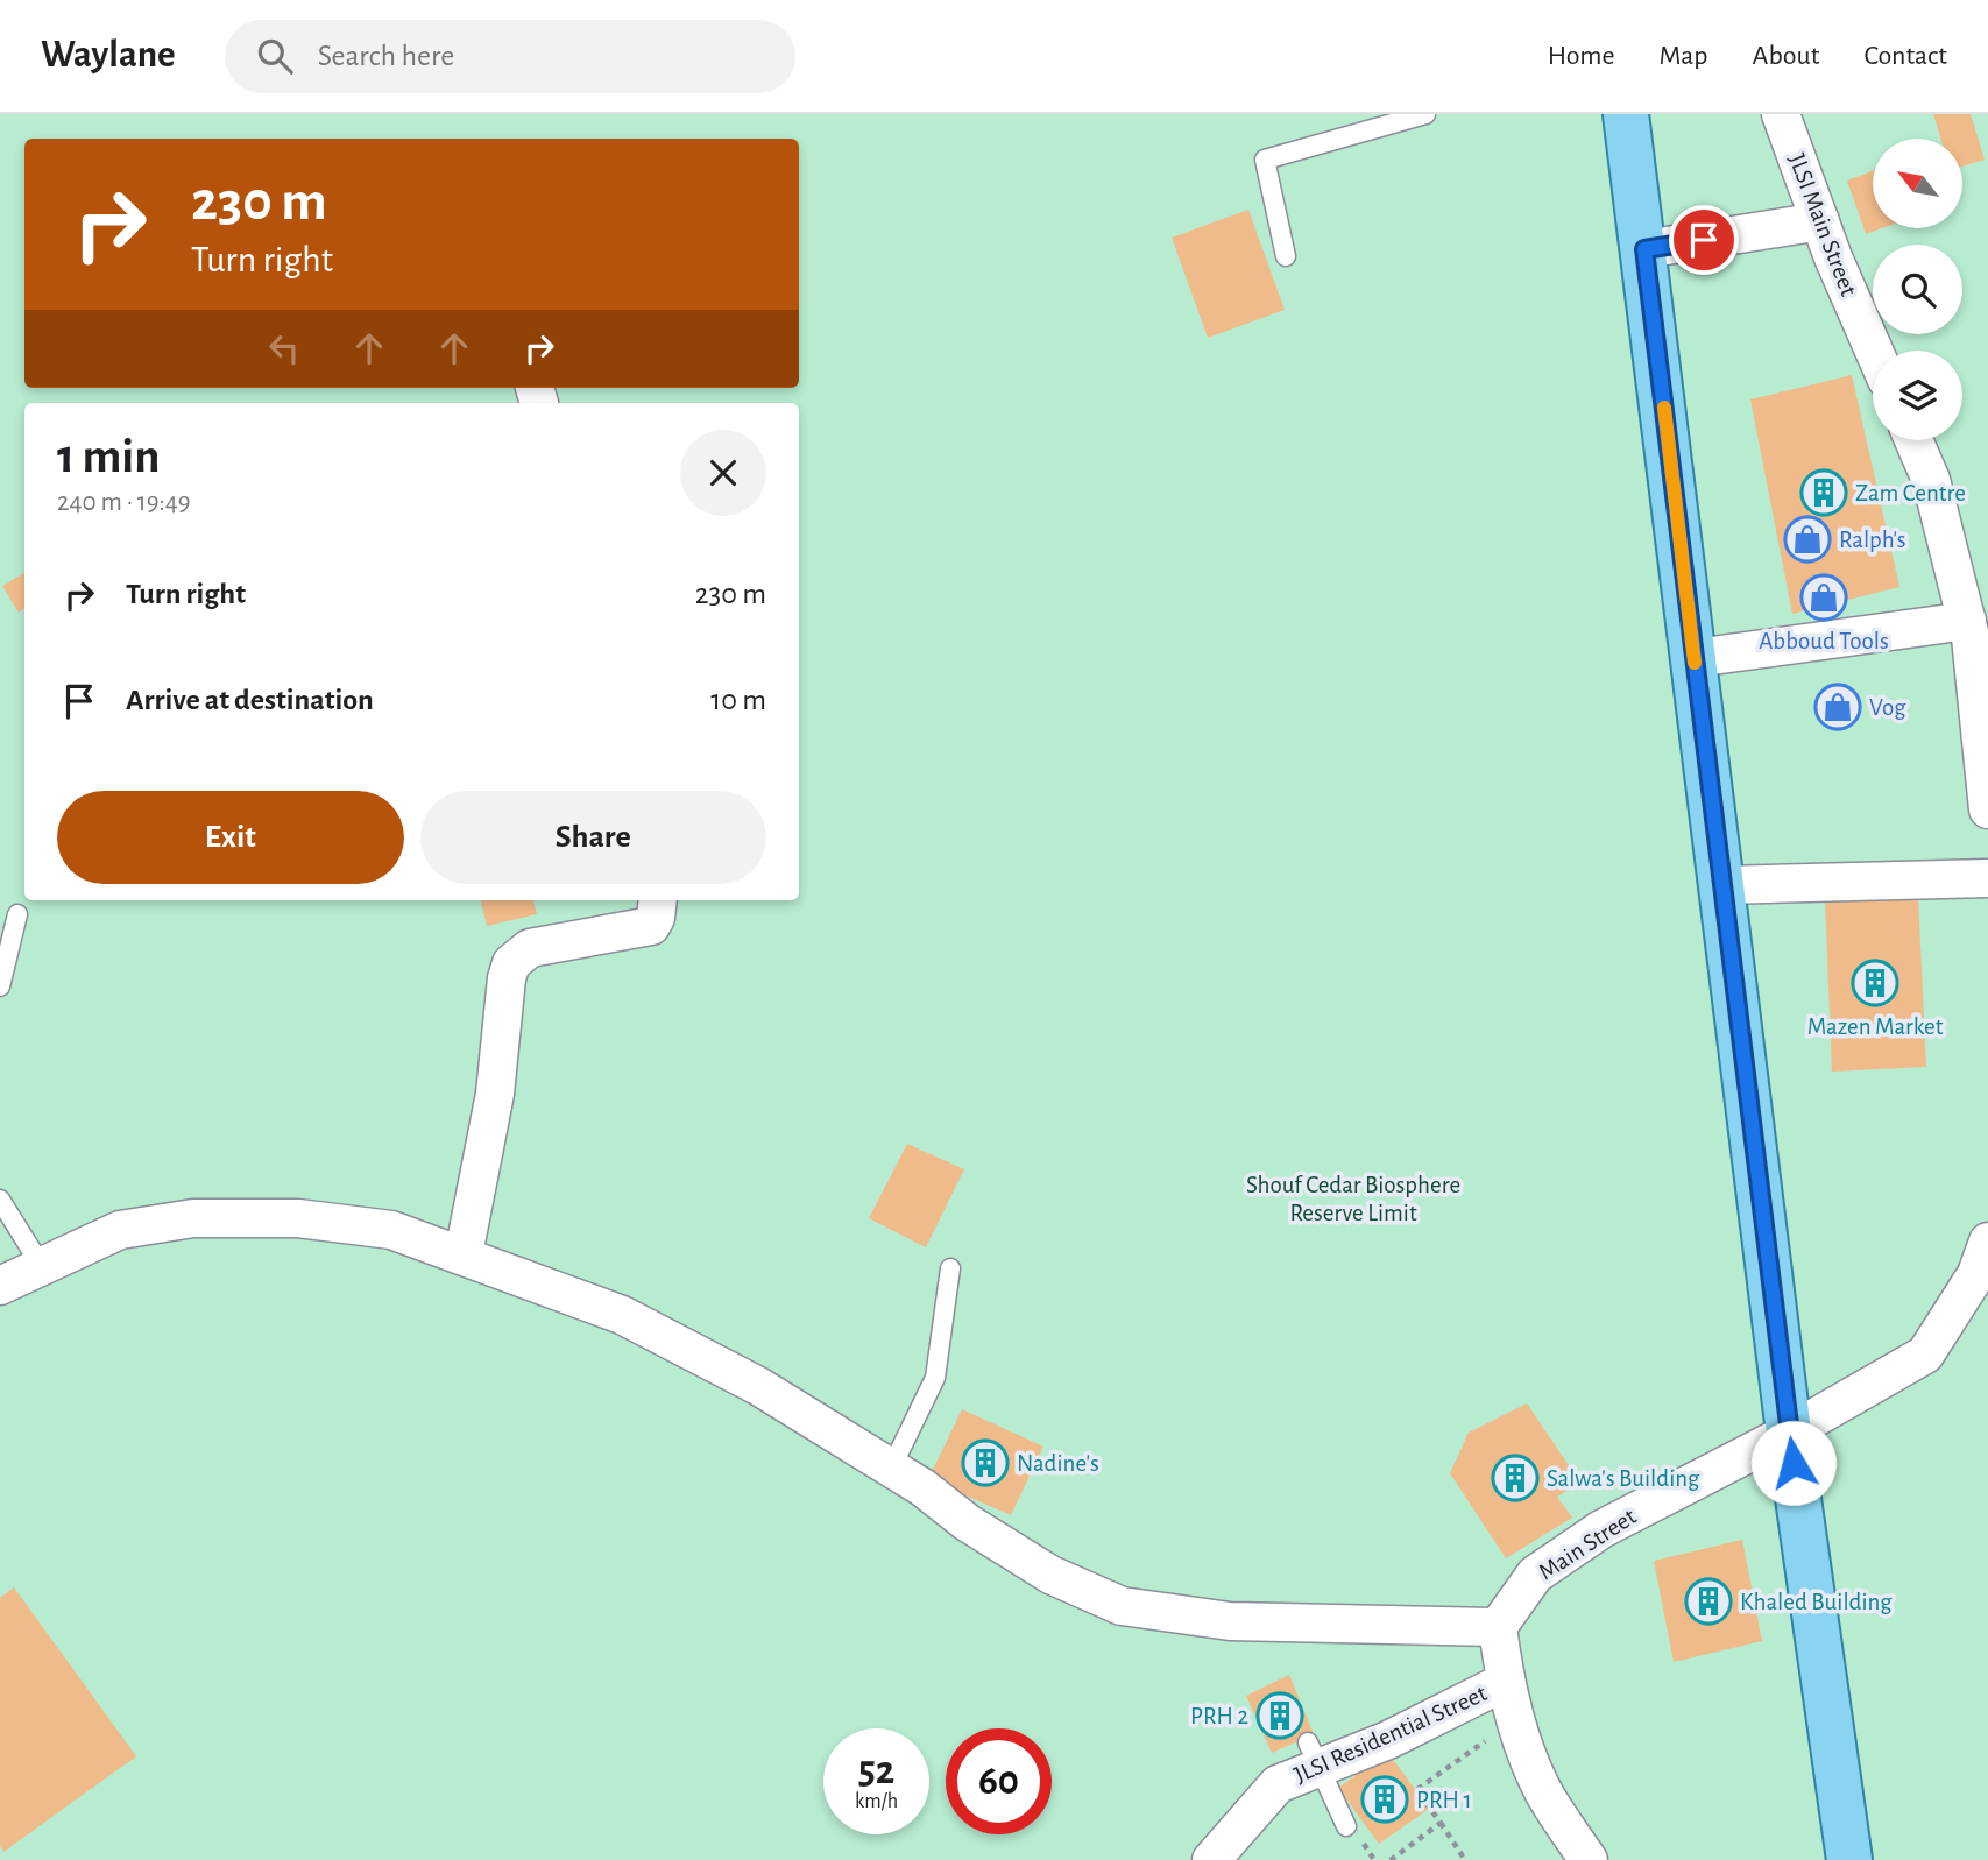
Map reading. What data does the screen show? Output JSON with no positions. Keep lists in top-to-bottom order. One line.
{"streets":{"street":["JLSI Main Street","Main Street","JLSI Residential Street"]},"parks":["Shouf Cedar Biosphere Reserve Limit"],"places":{"building":["Zam Centre","Mazen Market","Nadine's","Salwa's Building","Khaled Building","PRH 2","PRH 1"],"shop":["Ralph's","Abboud Tools","Vog"]},"north":"top left","page":{"header":"Waylane","search":"Search here","nav":["Home","Map","About","Contact"],"turn":["230 m","Turn right"],"heading":["1 min","240 m · 19:49"],"list":[{"name":"Turn right","value":"230 m"},{"name":"Arrive at destination","value":"10 m"}],"buttons":["Exit","Share"],"speed":"52 km/h","limit":"60"}}
